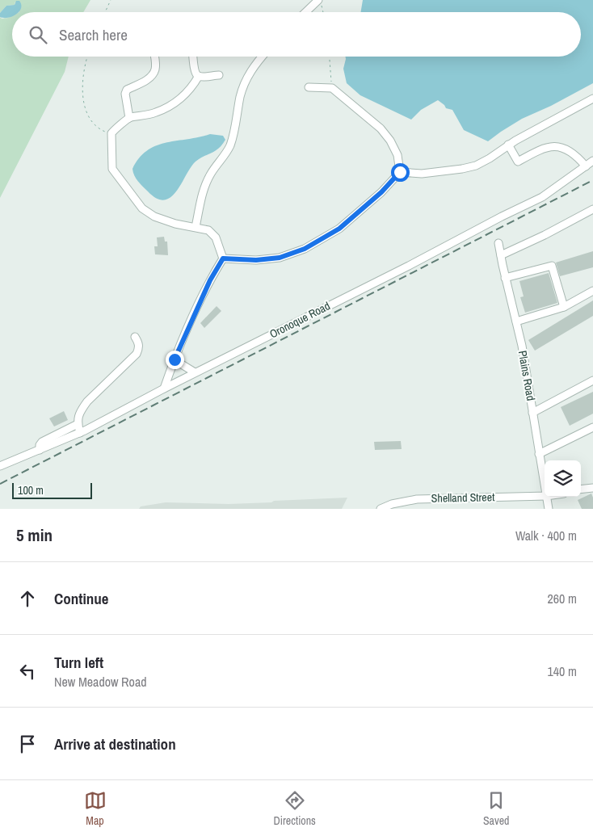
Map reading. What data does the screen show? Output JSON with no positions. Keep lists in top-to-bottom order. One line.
{"streets":{"street":["Oronoque Road","Plains Road","Shelland Street"]},"scale_bar":"100 m","page":{"search":"Search here","scale":"100 m","heading":["5 min","Walk · 400 m"],"list":[["Continue","260 m"],["Turn left","New Meadow Road","140 m"],"Arrive at destination"],"nav":["Map","Directions","Saved"]}}
